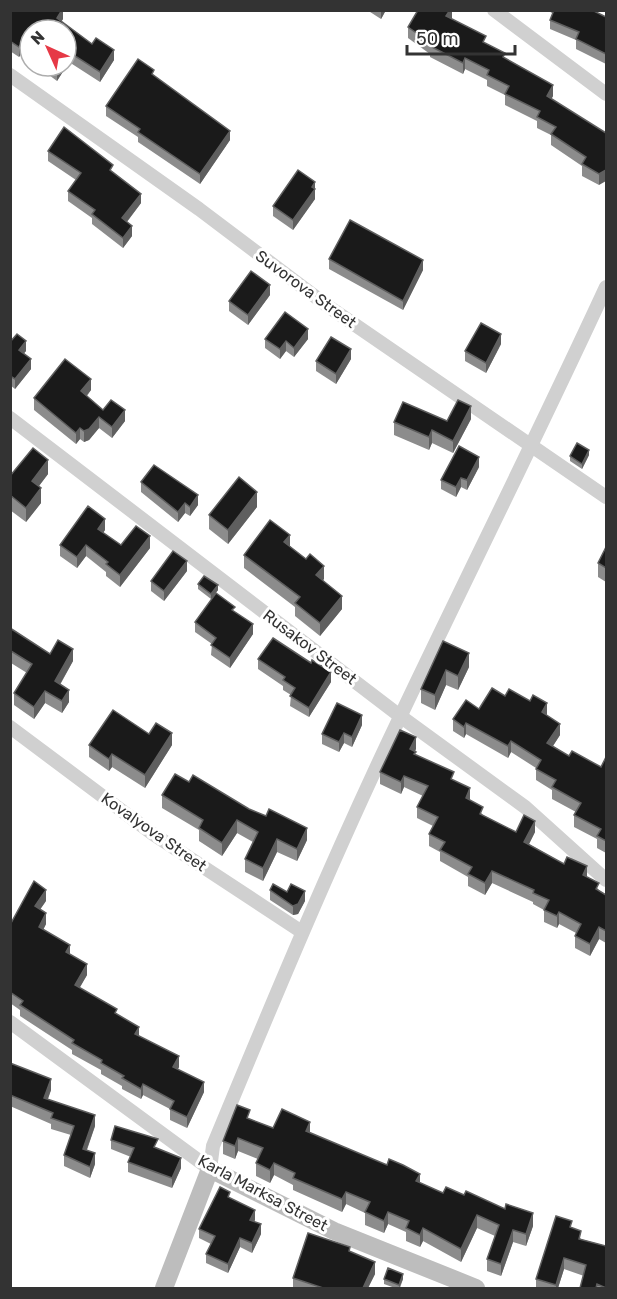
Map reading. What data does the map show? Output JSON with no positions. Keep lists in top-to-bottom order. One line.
{"streets":{"street":["Suvorova Street","Rusakov Street","Kovalyova Street","Karla Marksa Street"]},"scale_bar":"50 m","north":"top left"}
